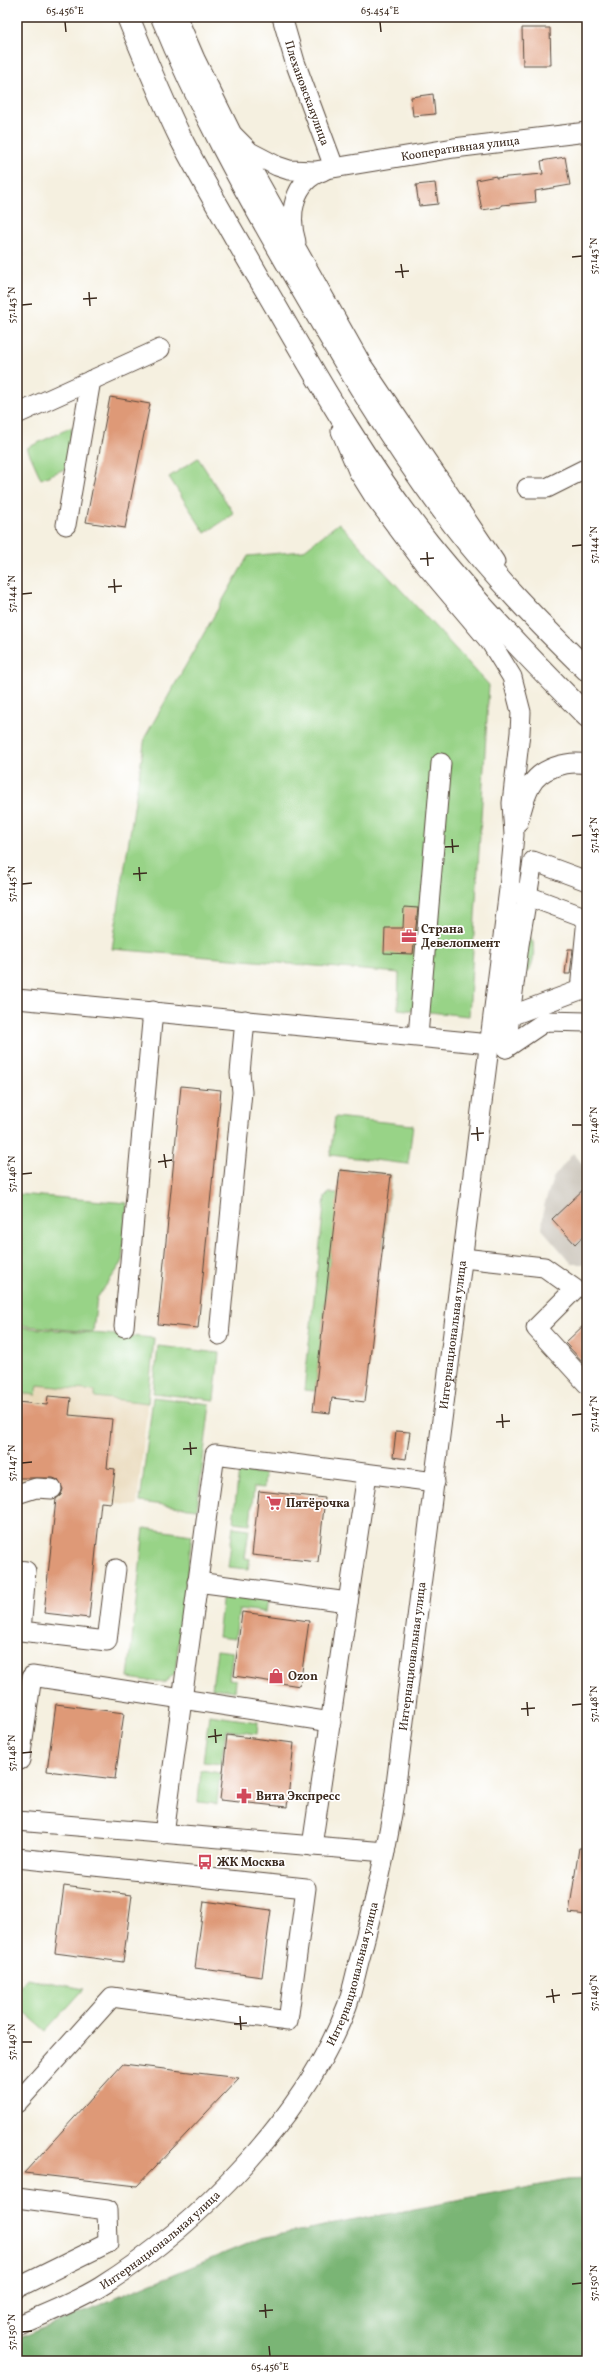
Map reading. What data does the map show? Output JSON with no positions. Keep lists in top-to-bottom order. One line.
{"streets":{"street":["Плехановскаяулица","Кооперативная улица","Интернациональная улица"]},"crossings":[["Плехановскаяулица","Кооперативная улица"]],"places":{"office":["Страна Девелопмент"],"supermarket":["Пятёрочка"],"shop":["Ozon"],"pharmacy":["Вита Экспресс"],"bus stop":["ЖК Москва"]},"coordinates":["65.456°E","65.454°E","57.143°N","57.144°N","57.145°N","57.146°N","57.147°N","57.148°N","57.149°N","57.150°N"]}
